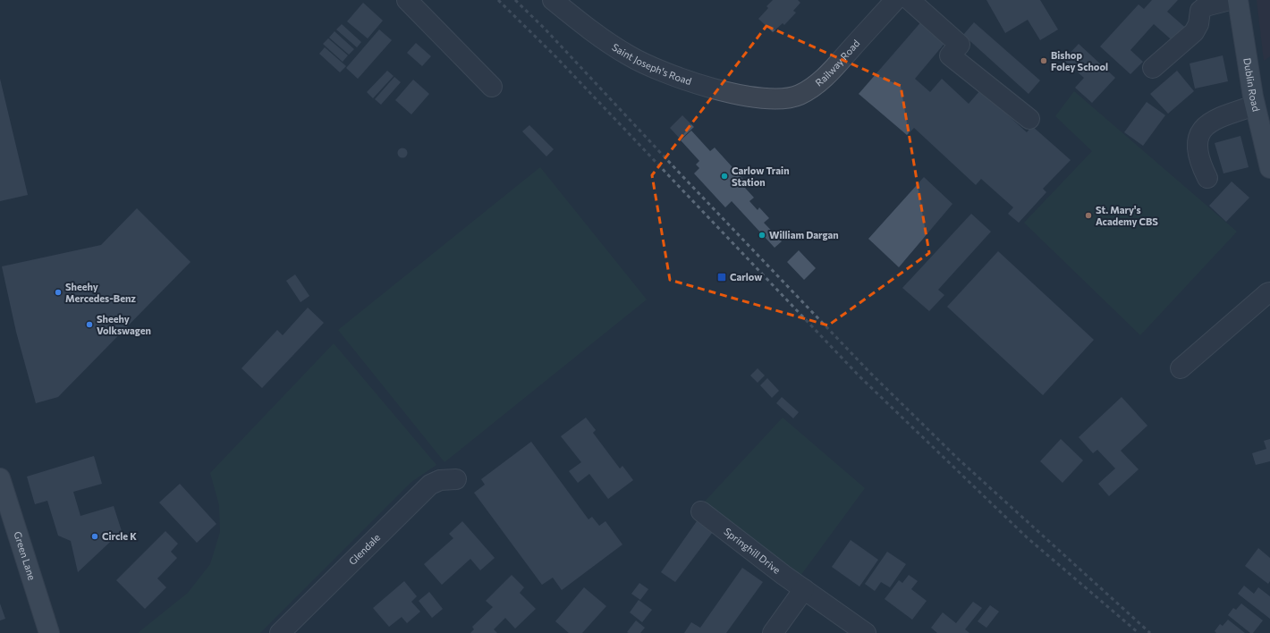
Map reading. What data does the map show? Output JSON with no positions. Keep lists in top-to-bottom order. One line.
{"streets":{"main road":["Dublin Road","Green Lane"],"street":["Railway Road","Saint Joseph's Road","Glendale","Springhill Drive"]},"crossings":[["Railway Road","Saint Joseph's Road"]],"places":{"other":["Bishop Foley School","Carlow Train Station","St. Mary's Academy CBS","William Dargan","Sheehy Mercedes-Benz","Sheehy Volkswagen","Circle K"],"transit":["Carlow"]}}
